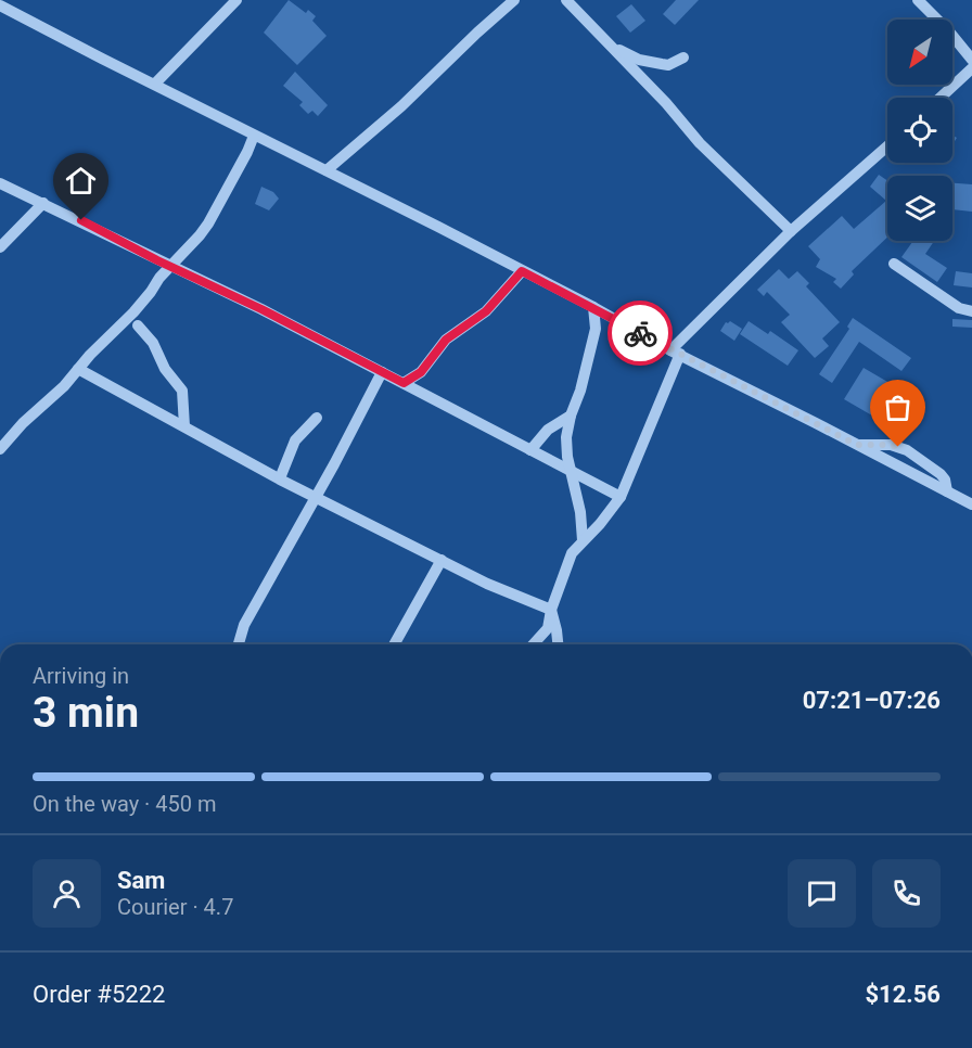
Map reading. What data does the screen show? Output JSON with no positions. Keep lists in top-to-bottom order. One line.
{"north":"bottom left","page":{"heading":["3 min","Arriving in","07:21–07:26"],"panel":["Sam","Courier · 4.7","Order #5222","$12.56"],"bar":"On the way · 450 m"}}
